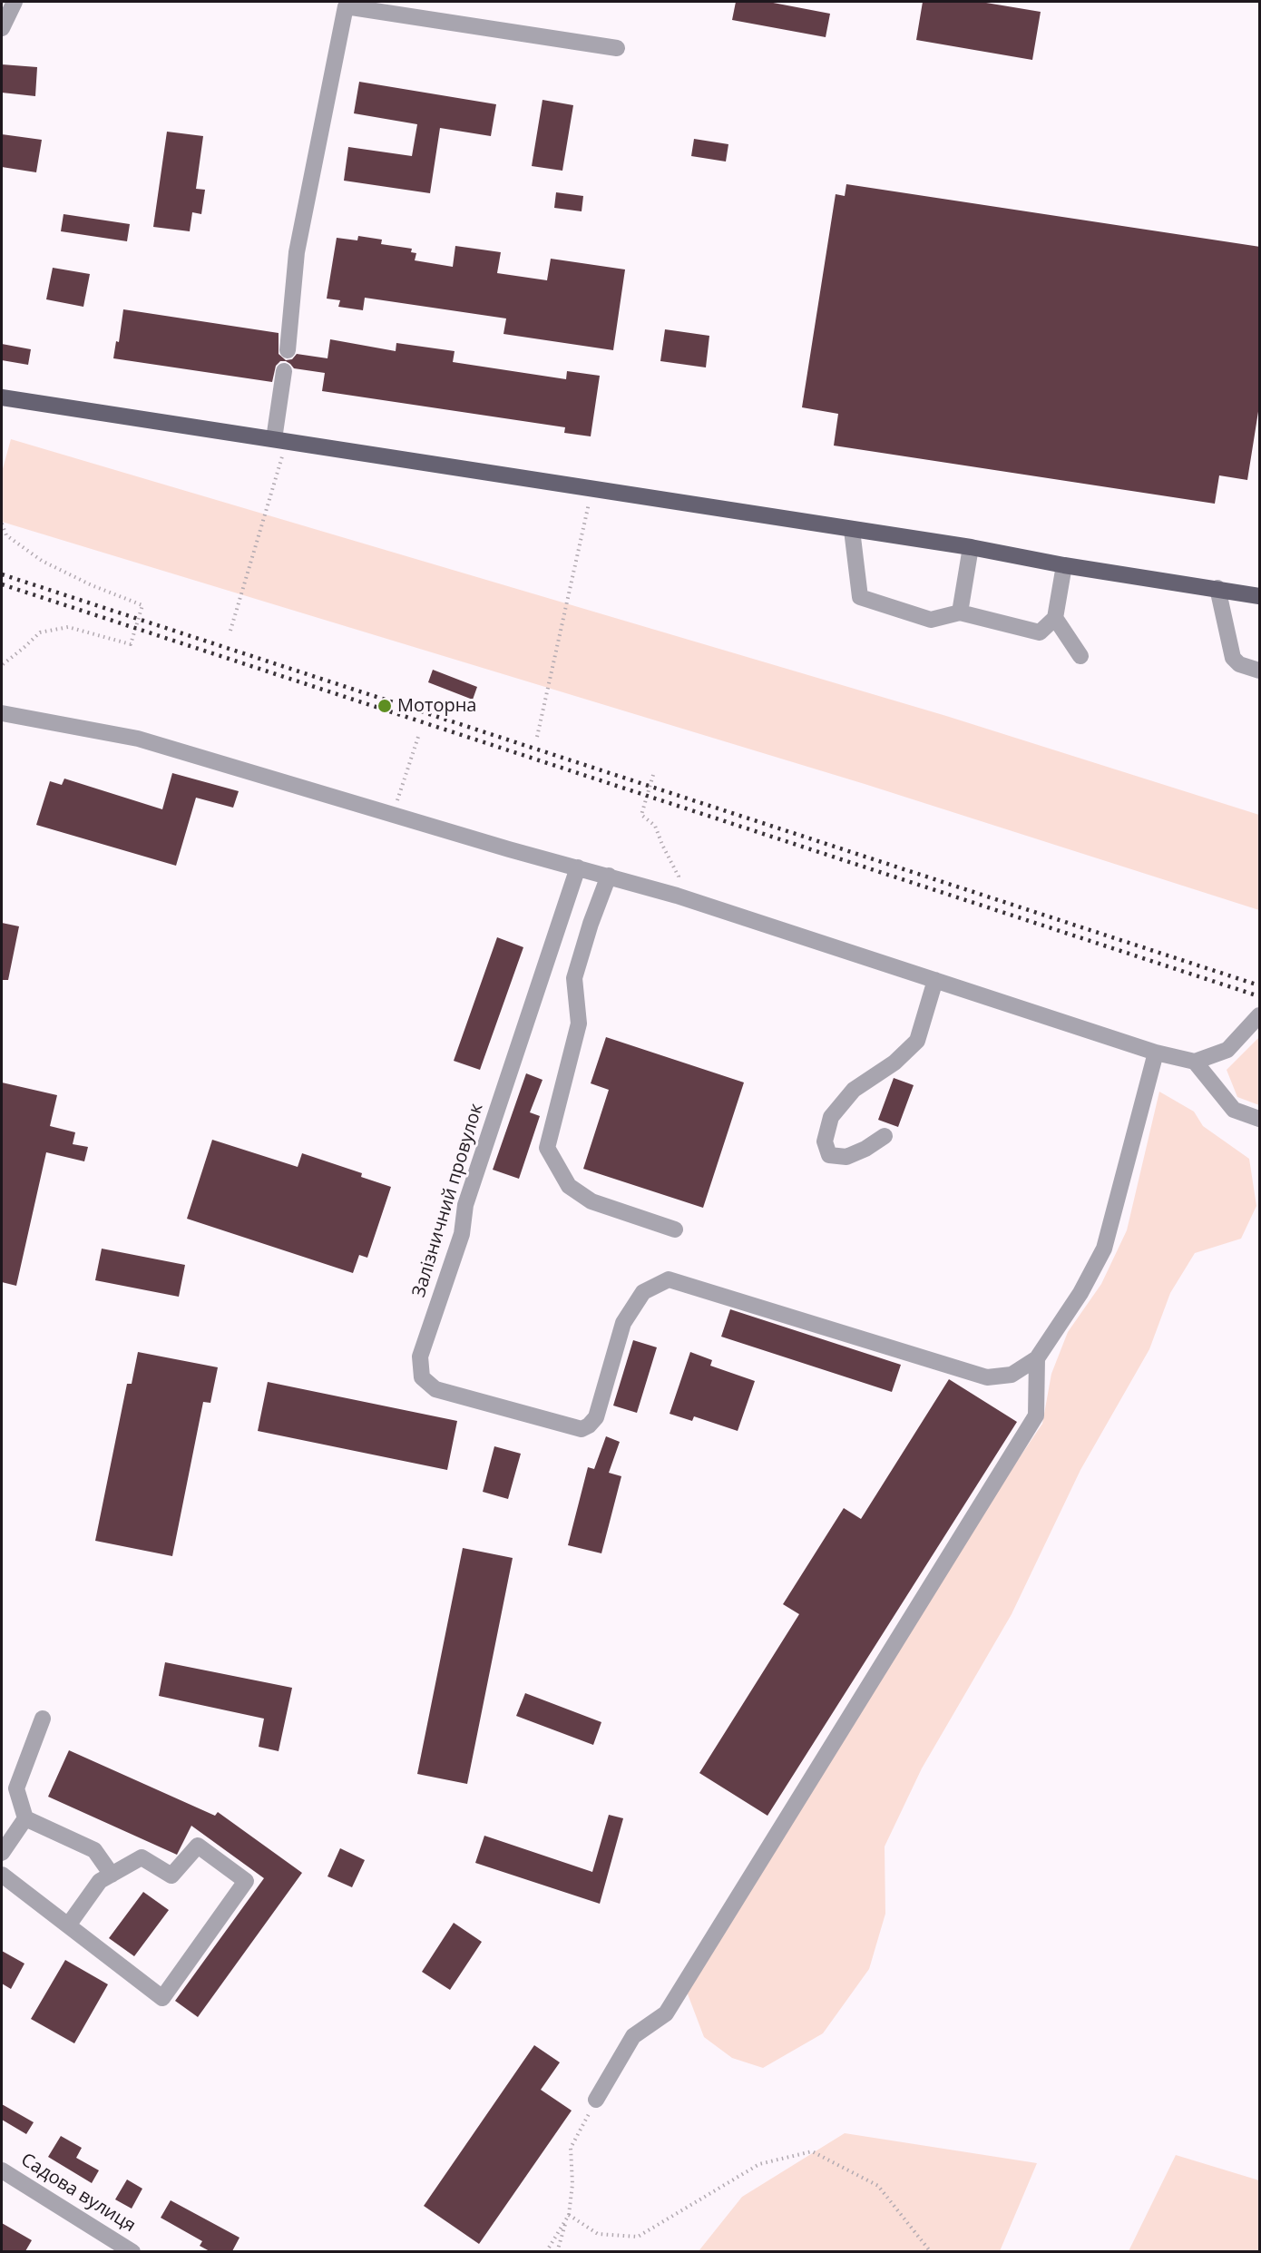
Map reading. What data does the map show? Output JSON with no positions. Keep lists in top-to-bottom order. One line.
{"streets":{"street":["Залізничний провулок","Садова вулиця"]},"places":["Моторна"]}
